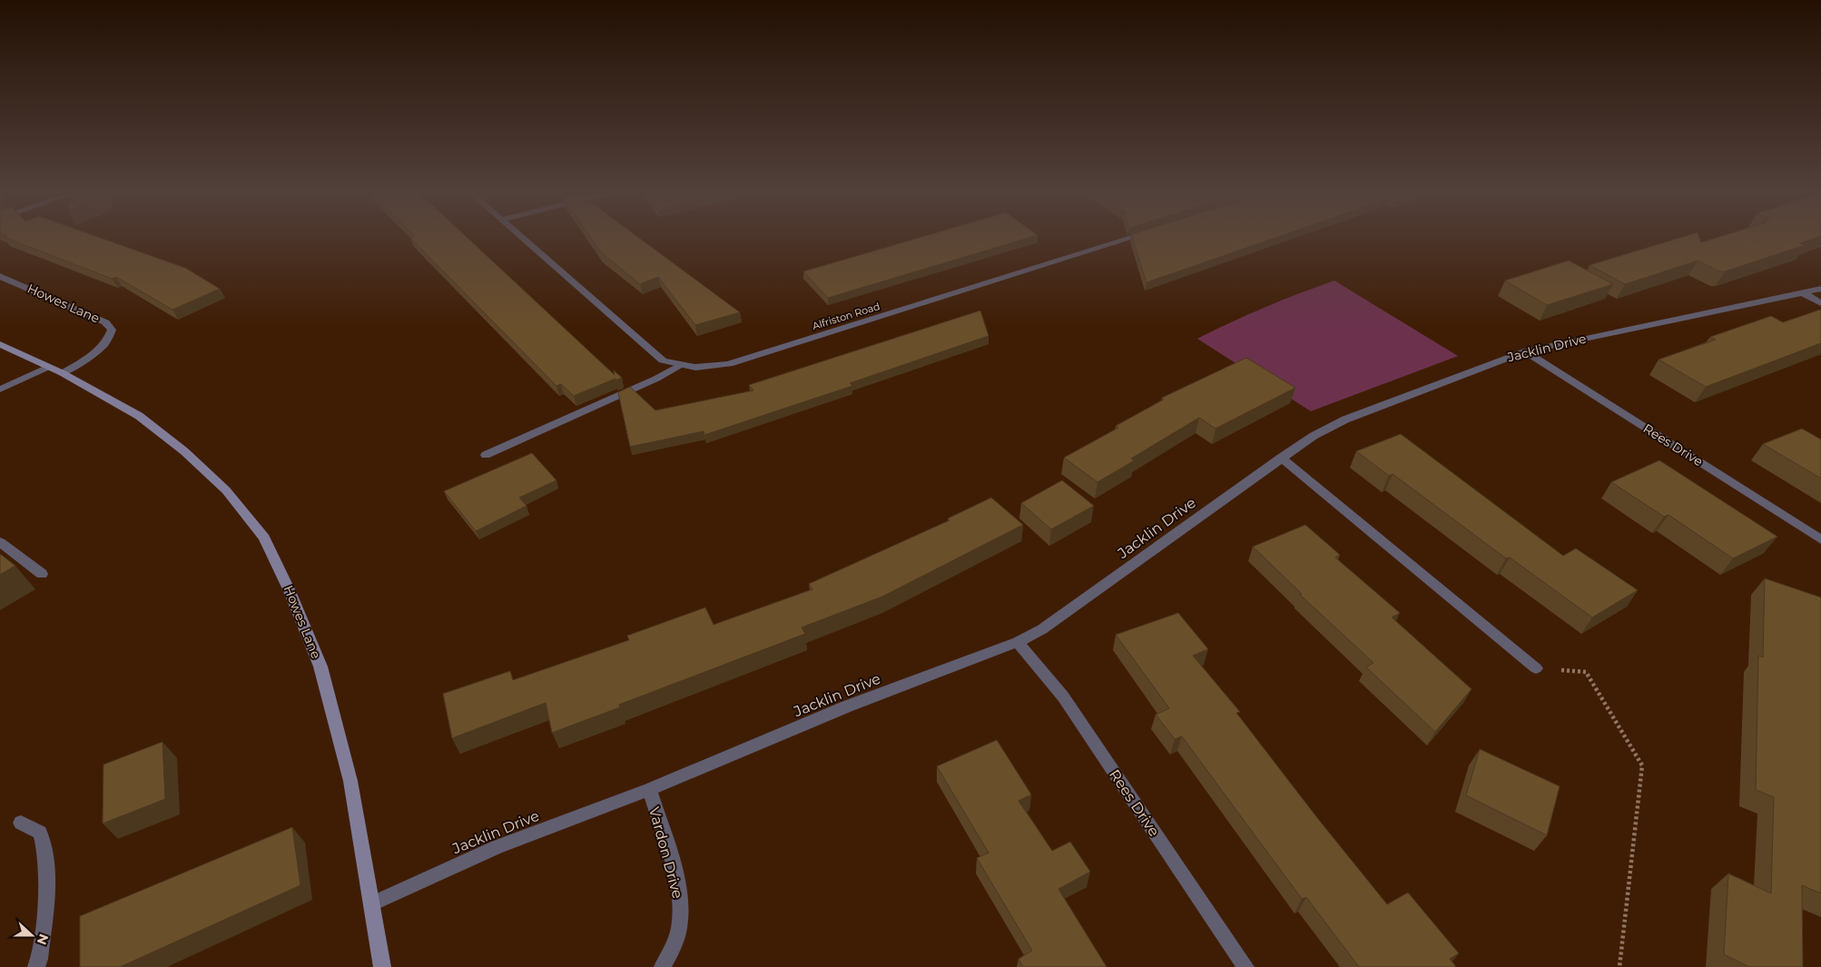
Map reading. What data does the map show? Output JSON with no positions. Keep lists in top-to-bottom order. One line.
{"streets":{"main road":["Howes Lane"],"street":["Alfriston Road","Jacklin Drive","Rees Drive","Vardon Drive"]},"crossings":[["Howes Lane","Jacklin Drive"],["Jacklin Drive","Rees Drive"],["Jacklin Drive","Vardon Drive"]],"north":"right"}
